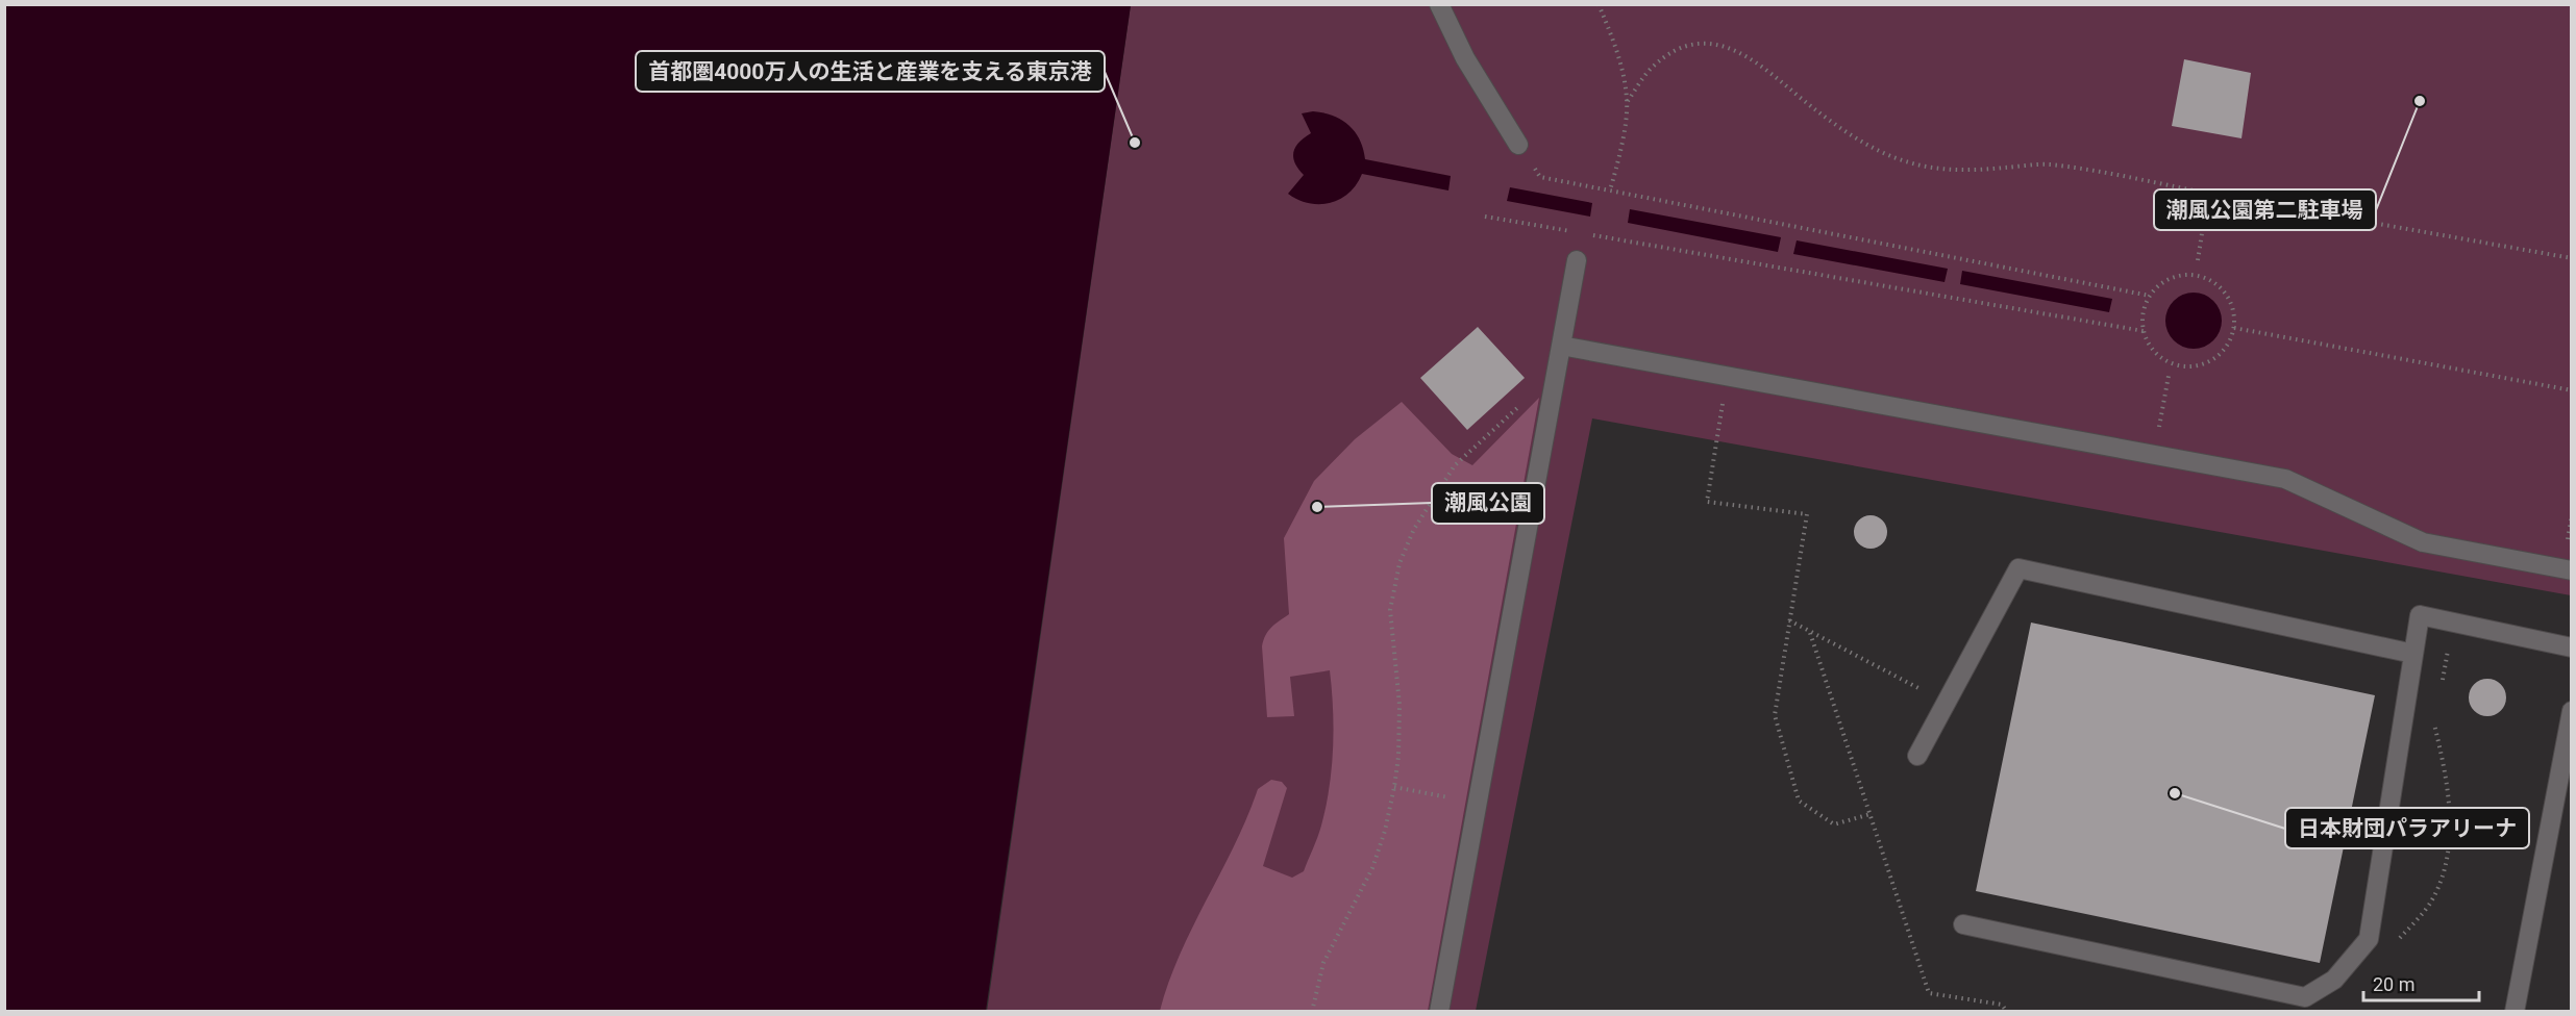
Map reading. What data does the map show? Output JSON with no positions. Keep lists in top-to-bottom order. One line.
{"places":["潮風公園第二駐車場","首都圏4000万人の生活と産業を支える東京港","潮風公園","日本財団パラアリーナ"],"scale_bar":"20 m"}
